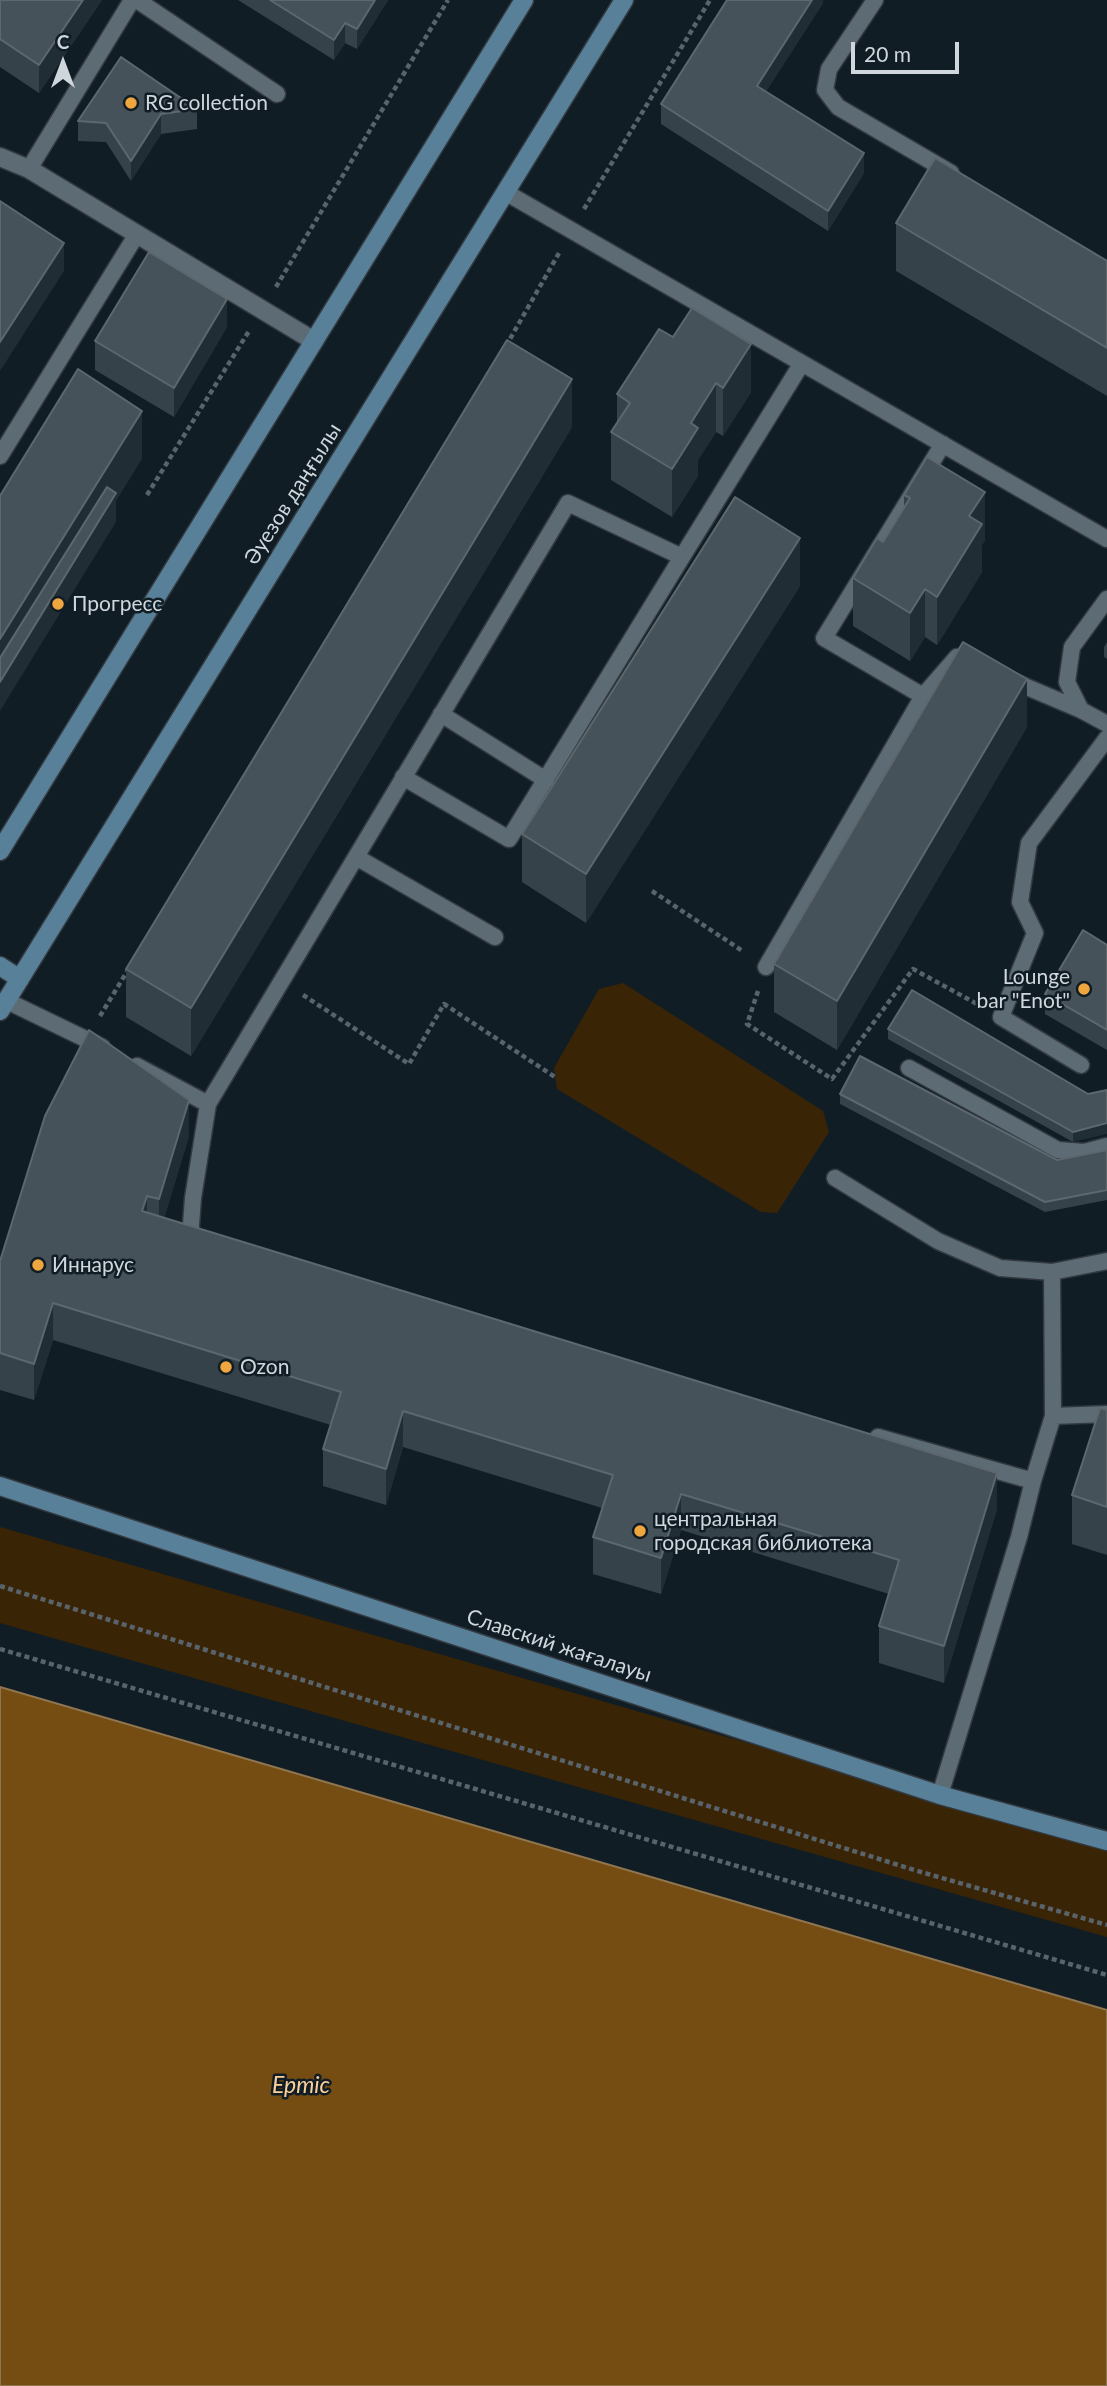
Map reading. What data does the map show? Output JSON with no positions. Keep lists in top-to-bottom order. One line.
{"streets":{"street":["Әуезов даңғылы","Славский жағалауы"]},"water":["Ертіс"],"places":["RG collection","Прогресс","Lounge bar \"Enot\"","Иннарус","Ozon","центральная городская библиотека"],"scale_bar":"20 m","north":"top"}
